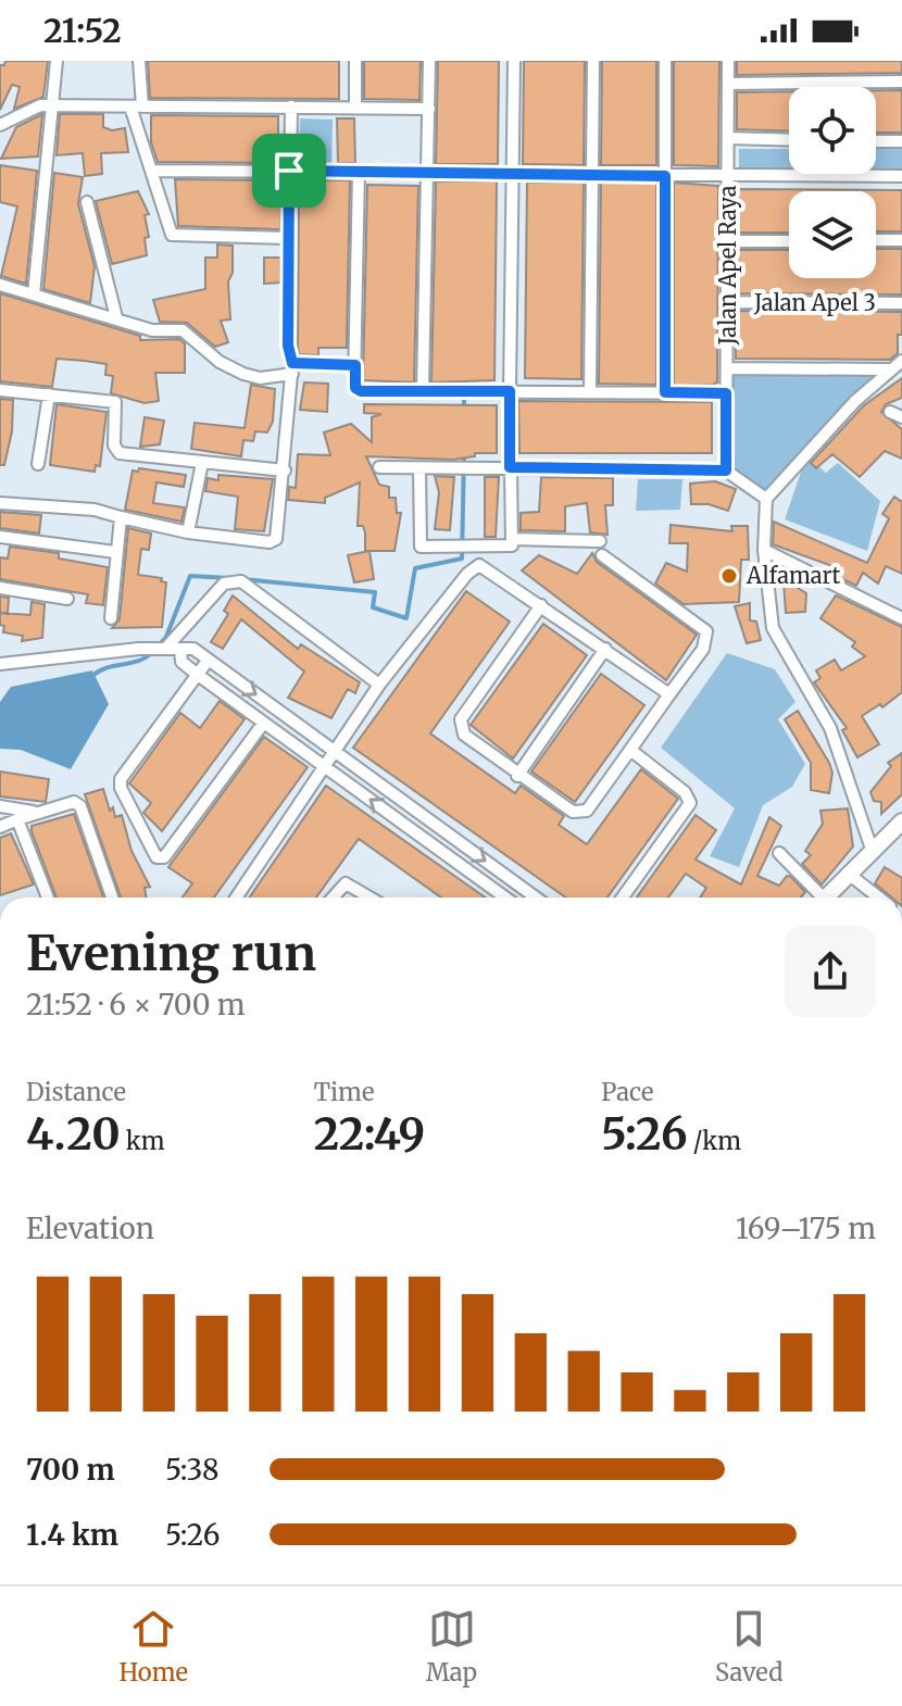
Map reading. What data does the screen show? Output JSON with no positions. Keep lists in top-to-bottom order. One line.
{"streets":{"street":["Jalan Apel Raya","Jalan Apel 3"]},"crossings":[["Jalan Apel Raya","Jalan Apel 3"]],"places":["Alfamart"],"page":{"status":"21:52","heading":["Evening run","21:52 · 6 × 700 m"],"stats":[["Distance","4.20 km"],["Time","22:49"],["Pace","5:26 /km"]],"chart":["Elevation","169–175 m"],"list":[{"name":"700 m","note":"5:38"},{"name":"1.4 km","note":"5:26"}],"tabs":["Home","Map","Saved"]}}
